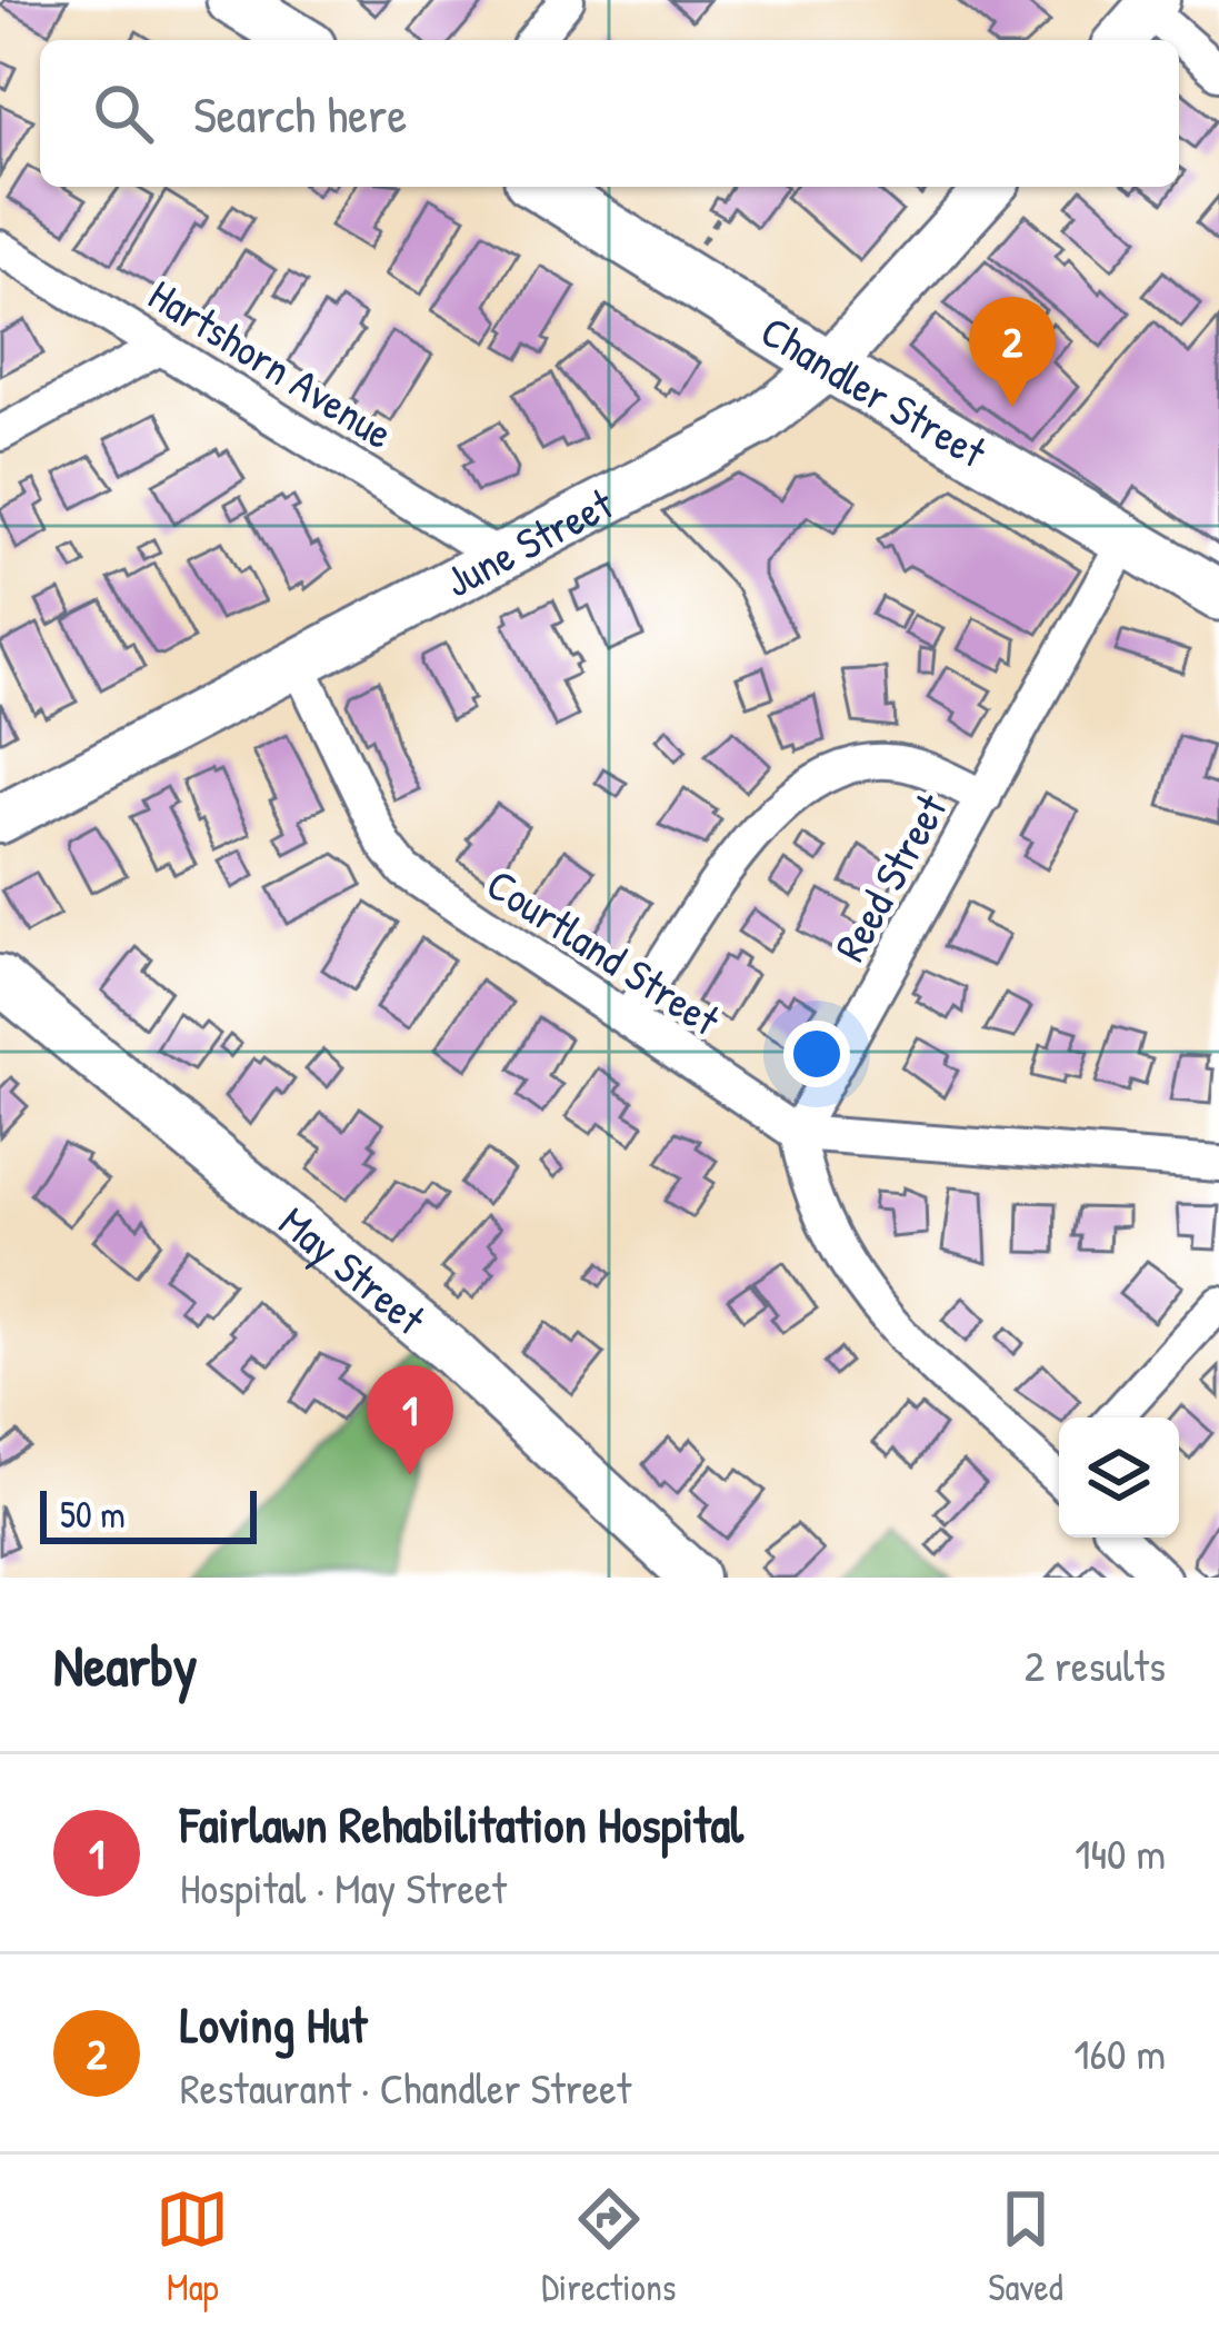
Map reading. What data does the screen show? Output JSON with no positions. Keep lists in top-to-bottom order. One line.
{"streets":{"main road":["Chandler Street"],"street":["Hartshorn Avenue","June Street","Reed Street","Courtland Street","May Street"]},"crossings":[["Hartshorn Avenue","June Street"],["Chandler Street","June Street"],["Chandler Street","Reed Street"],["June Street","Courtland Street"],["Reed Street","Courtland Street"]],"scale_bar":"50 m","page":{"search":"Search here","pins":["2","1"],"scale":"50 m","heading":["Nearby","2 results"],"list":[{"mark":"1","name":"Fairlawn Rehabilitation Hospital","note":"Hospital · May Street","value":"140 m"},{"mark":"2","name":"Loving Hut","note":"Restaurant · Chandler Street","value":"160 m"}],"nav":["Map","Directions","Saved"]}}
